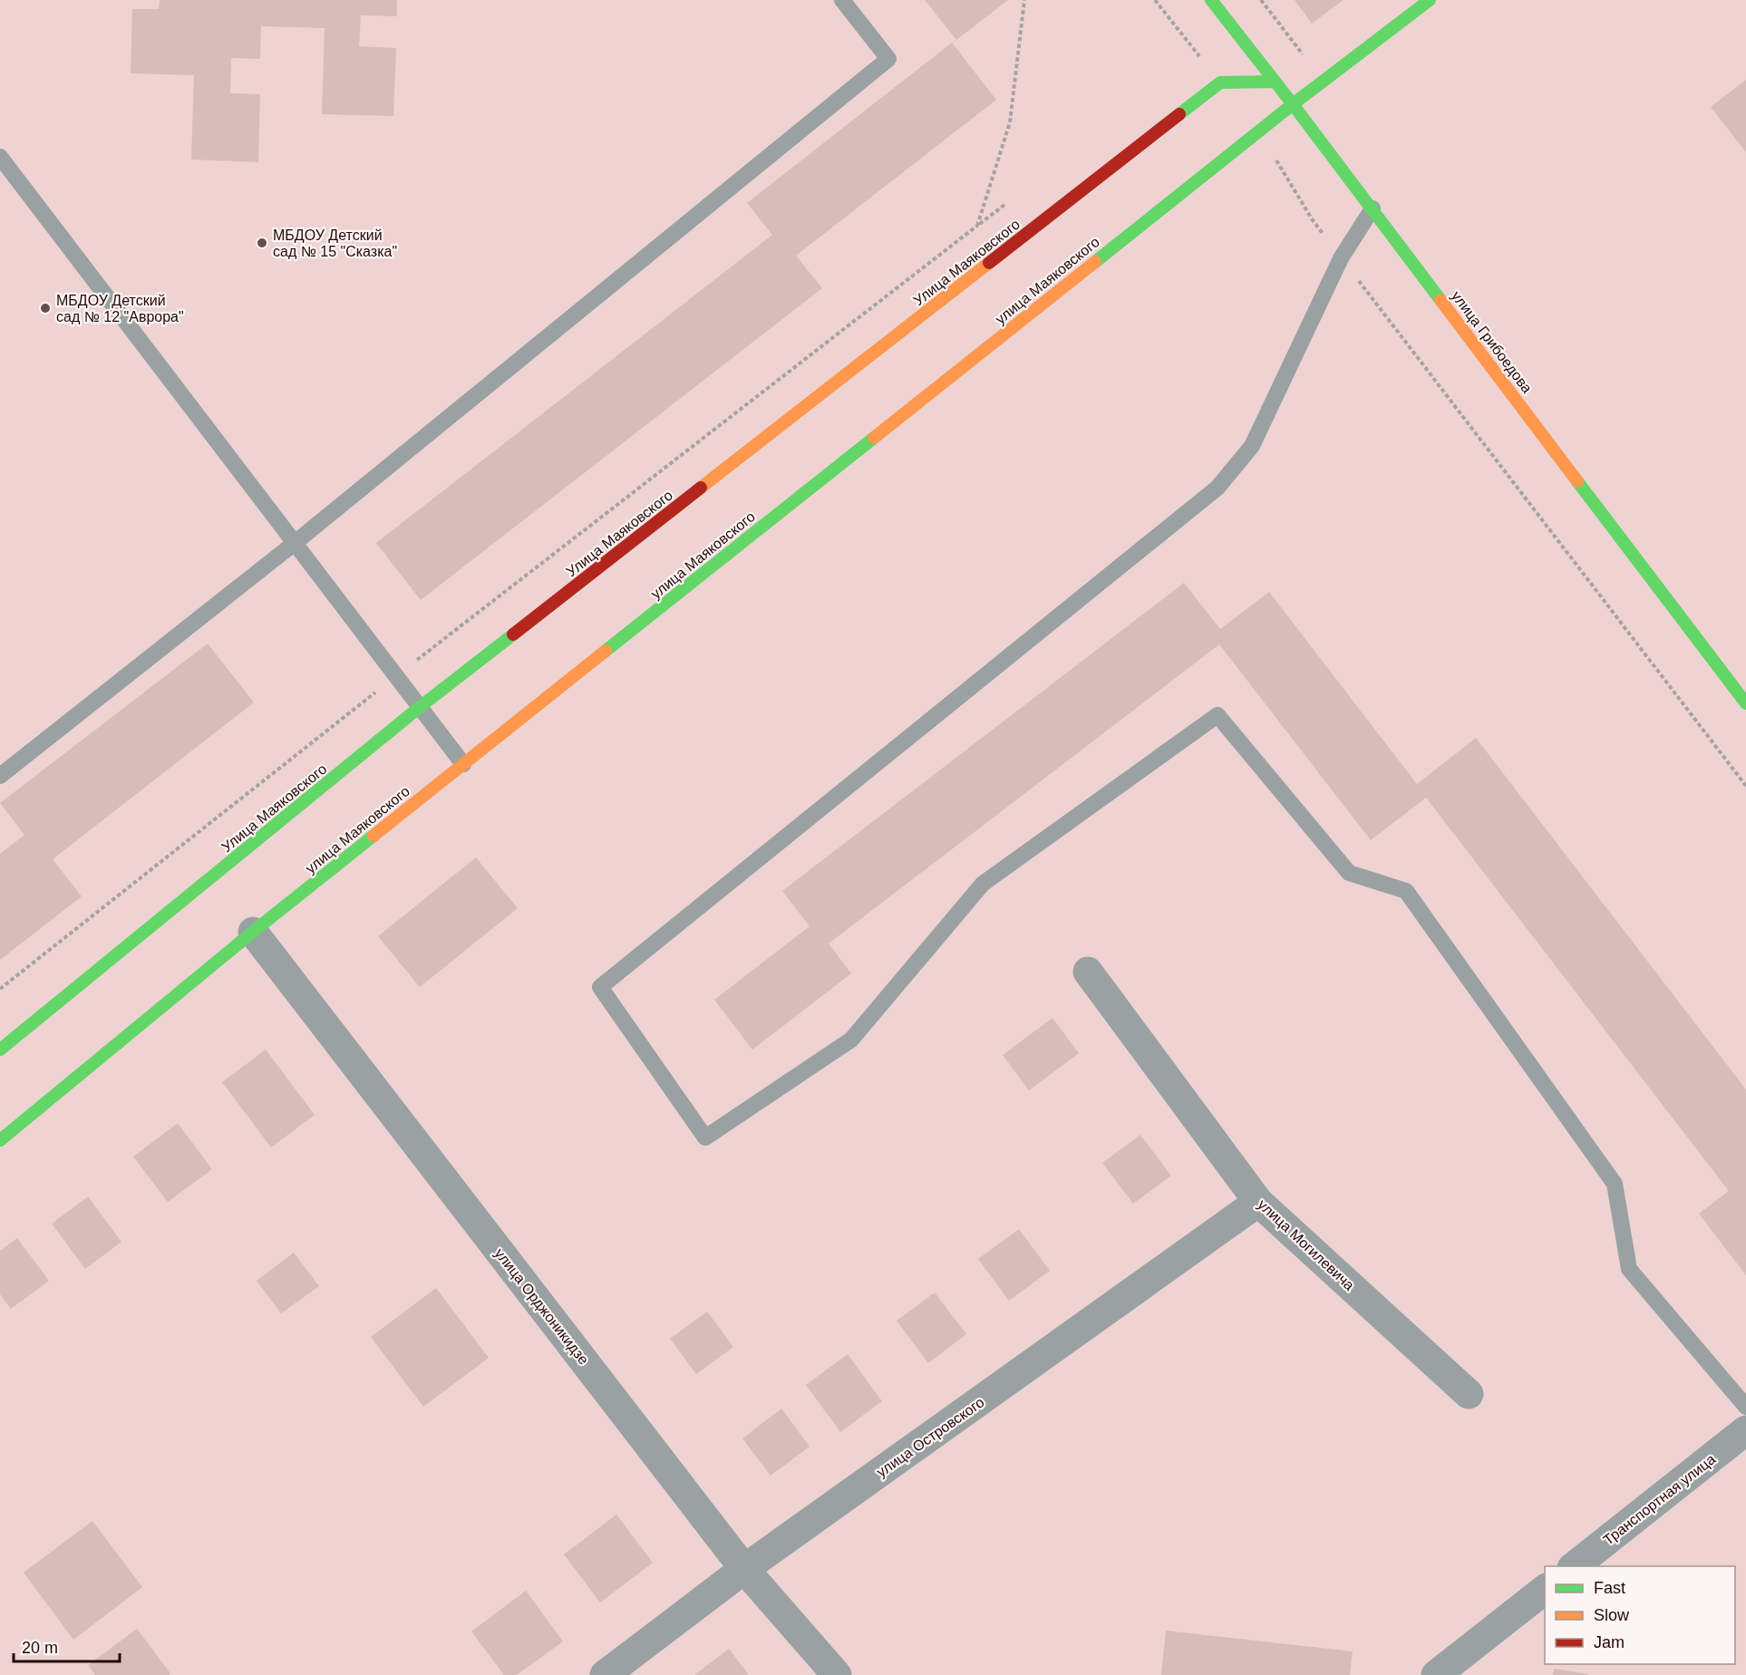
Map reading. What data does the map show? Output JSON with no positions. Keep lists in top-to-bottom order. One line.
{"streets":{"street":["Улица Маяковского","улица Маяковского","улица Грибоедова","улица Могилевича","улица Орджоникидзе","улица Островского","Транспортная улица"]},"crossings":[["Улица Маяковского","улица Грибоедова"],["улица Маяковского","улица Грибоедова"],["улица Маяковского","улица Орджоникидзе"],["улица Могилевича","улица Островского"],["улица Орджоникидзе","улица Островского"]],"places":["МБДОУ Детский сад № 15 \"Сказка\"","МБДОУ Детский сад № 12 \"Аврора\""],"legend":["Fast","Slow","Jam"],"scale_bar":"20 m"}
